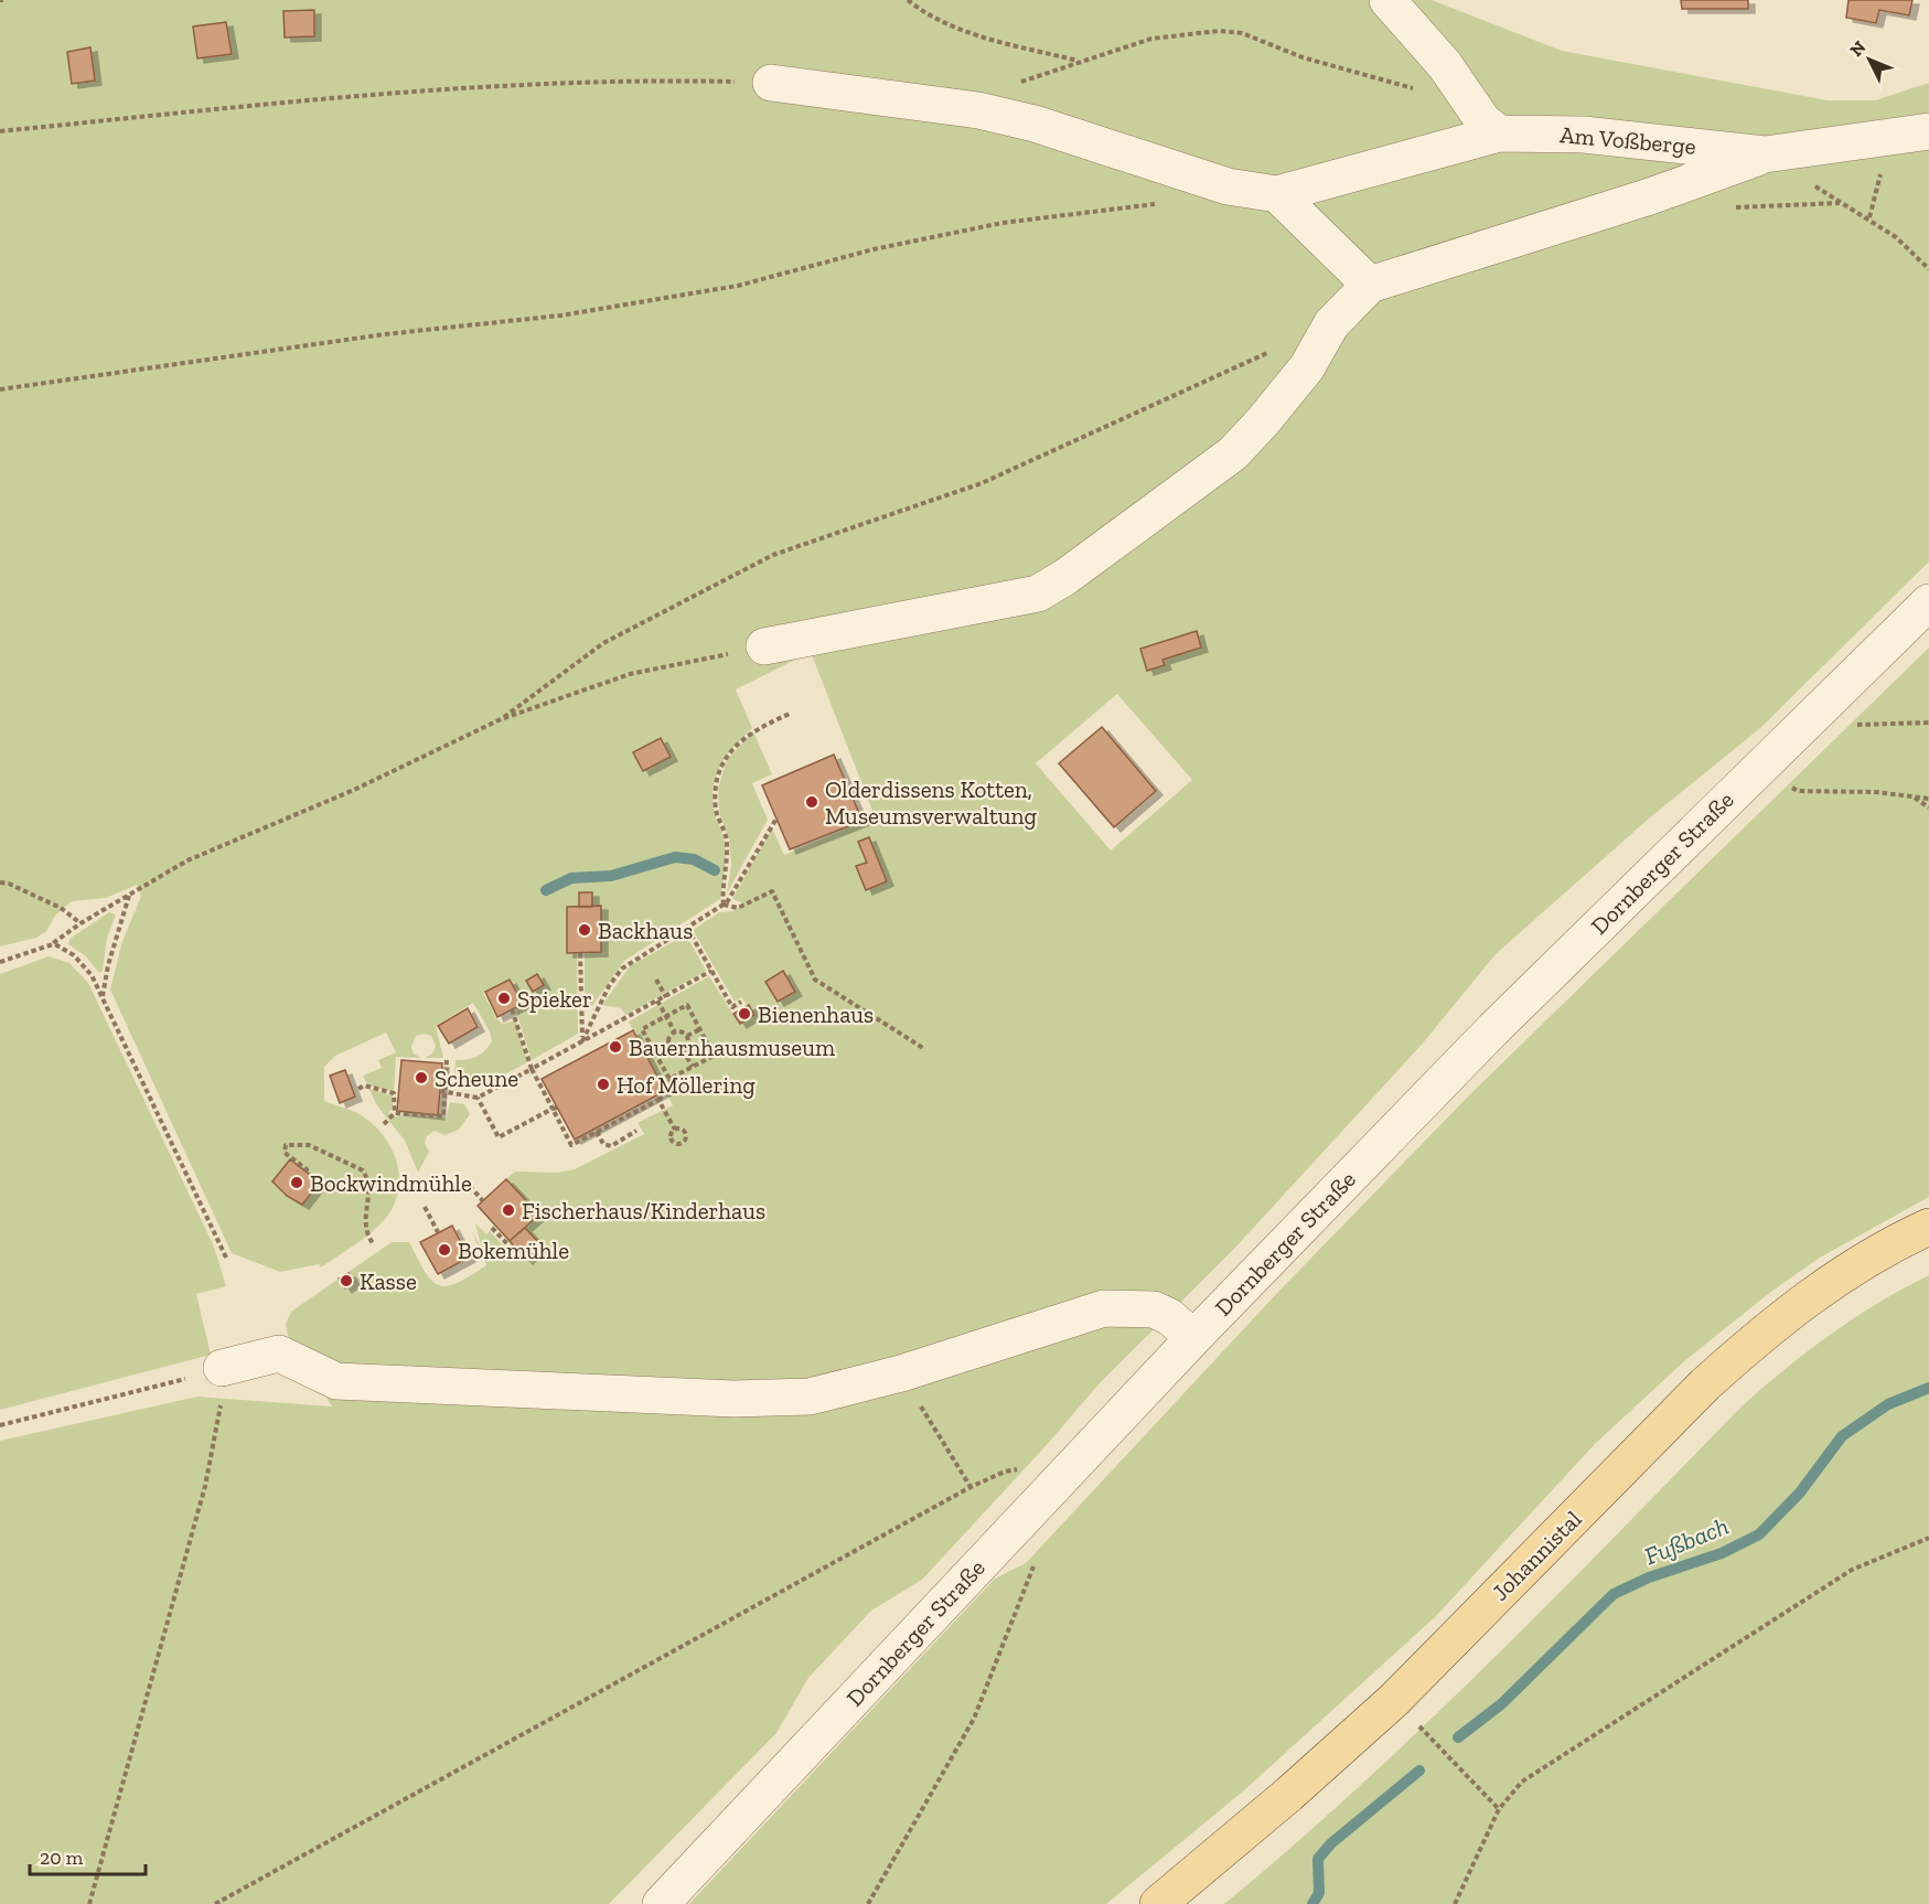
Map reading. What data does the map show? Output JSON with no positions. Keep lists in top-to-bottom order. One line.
{"streets":{"main road":["Johannistal"],"street":["Am Voßberge","Dornberger Straße"]},"water":["Fußbach"],"places":["Olderdissens Kotten, Museumsverwaltung","Backhaus","Spieker","Bienenhaus","Bauernhausmuseum","Scheune","Hof Möllering","Bockwindmühle","Fischerhaus/Kinderhaus","Bokemühle","Kasse"],"scale_bar":"20 m","north":"top left"}
